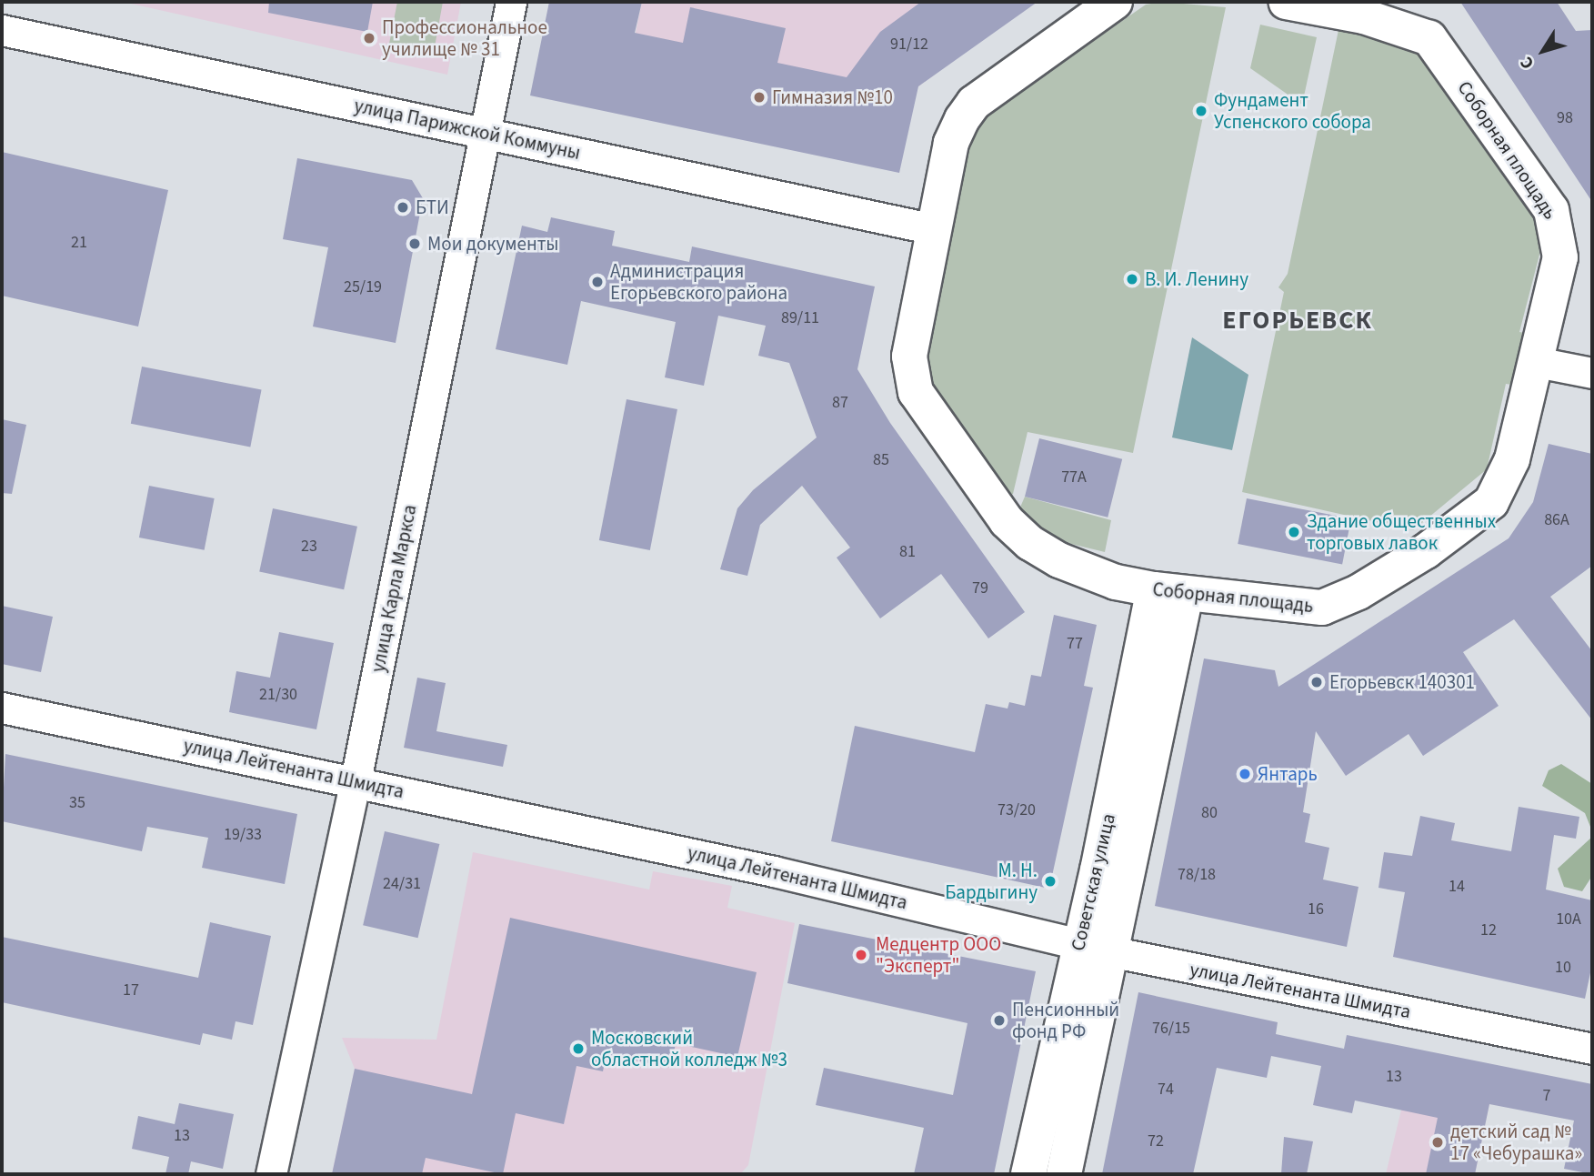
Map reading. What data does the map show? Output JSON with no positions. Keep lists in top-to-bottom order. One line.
{"streets":{"main road":["Соборная площадь","Советская улица"],"street":["улица Парижской Коммуны","улица Карла Маркса","улица Лейтенанта Шмидта"]},"crossings":[["улица Парижской Коммуны","Соборная площадь"],["улица Парижской Коммуны","улица Карла Маркса"],["Соборная площадь","Советская улица"],["улица Карла Маркса","улица Лейтенанта Шмидта"],["улица Лейтенанта Шмидта","Советская улица"]],"districts":["ЕГОРЬЕВСК"],"places":["Профессиональное училище № 31","Гимназия №10","Фундамент Успенского собора","БТИ","Мои документы","В. И. Ленину","Администрация Егорьевского района","Здание общественных торговых лавок","Егорьевск 140301","Янтарь","М. Н. Бардыгину","Медцентр ООО \"Эксперт\"","Пенсионный фонд РФ","Московский областной колледж №3","детский сад № 17 «Чебурашка»"],"house_numbers":["91/12","98","21","25/19","89/11","87","85","77А","86А","23","81","79","77","21/30","35","73/20","80","19/33","78/18","24/31","14","16","10А","12","10","17","76/15","13","74","7","13","72"],"north":"bottom left"}
